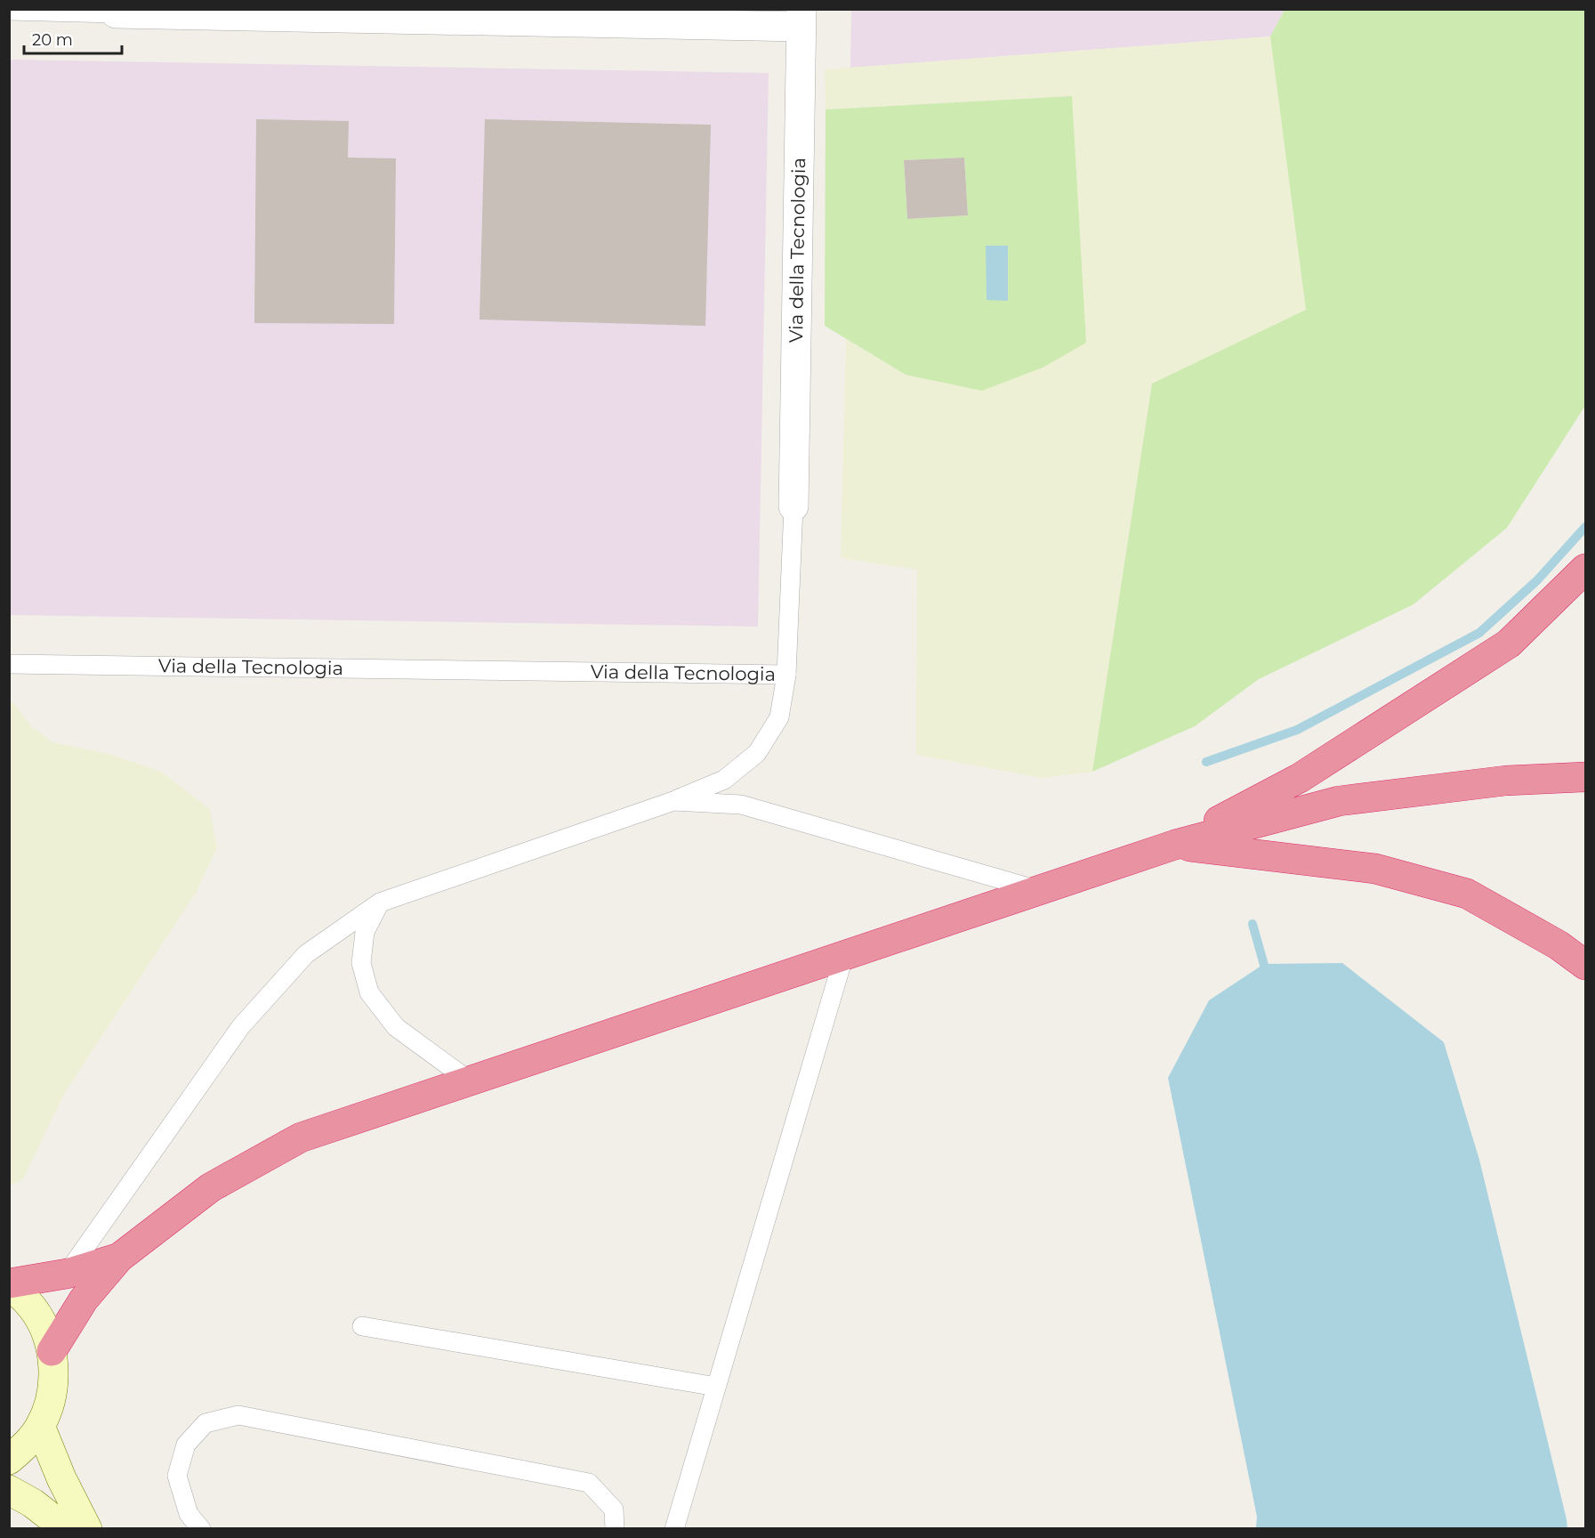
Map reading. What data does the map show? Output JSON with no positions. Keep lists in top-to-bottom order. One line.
{"streets":{"street":["Via della Tecnologia"]},"scale_bar":"20 m"}
